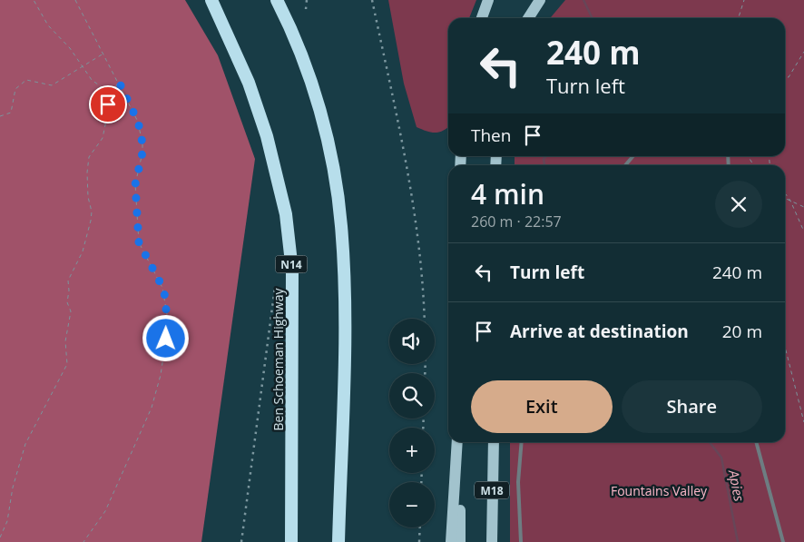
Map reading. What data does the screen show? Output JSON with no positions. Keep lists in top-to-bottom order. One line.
{"streets":{"highway":["N14","Ben Schoeman Highway"],"main road":["M18"]},"water":["Apies"],"parks":["Fountains Valley"],"page":{"turn":["240 m","Turn left"],"then":"Then","heading":["4 min","260 m · 22:57"],"list":[{"name":"Turn left","value":"240 m"},{"name":"Arrive at destination","value":"20 m"}],"map_buttons":["+","−"],"buttons":["Exit","Share"]}}
